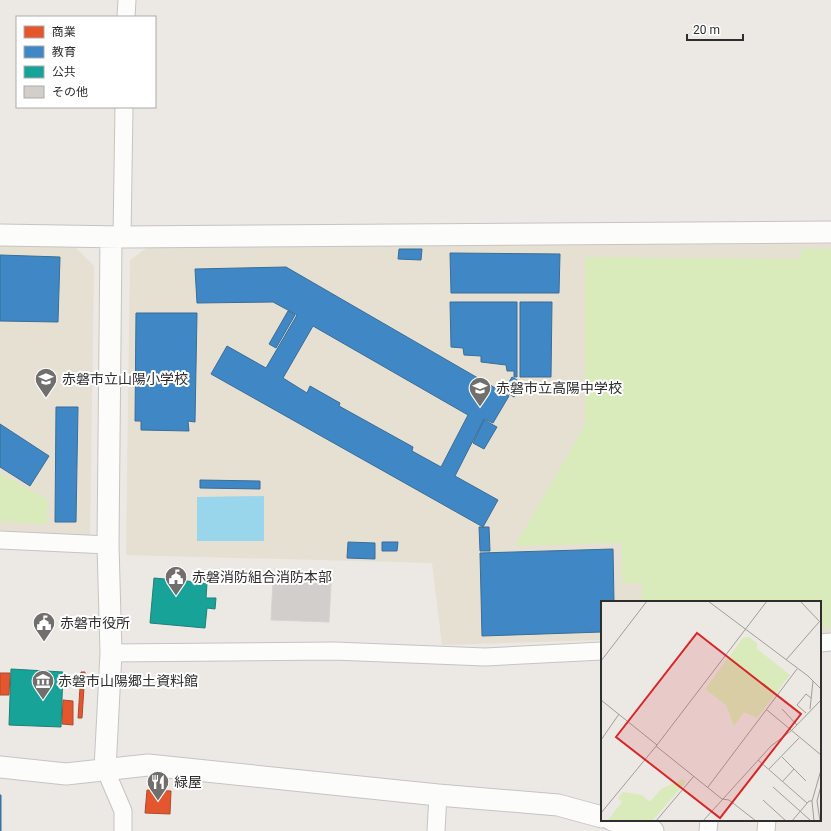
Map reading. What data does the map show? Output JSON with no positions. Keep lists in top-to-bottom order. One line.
{"places":{"school or university":["赤磐市立山陽小学校","赤磐市立高陽中学校"],"public building":["赤磐消防組合消防本部","赤磐市役所"],"museum":["赤磐市山陽郷土資料館"],"restaurant":["緑屋"]},"legend":["商業","教育","公共","その他"],"scale_bar":"20 m"}
